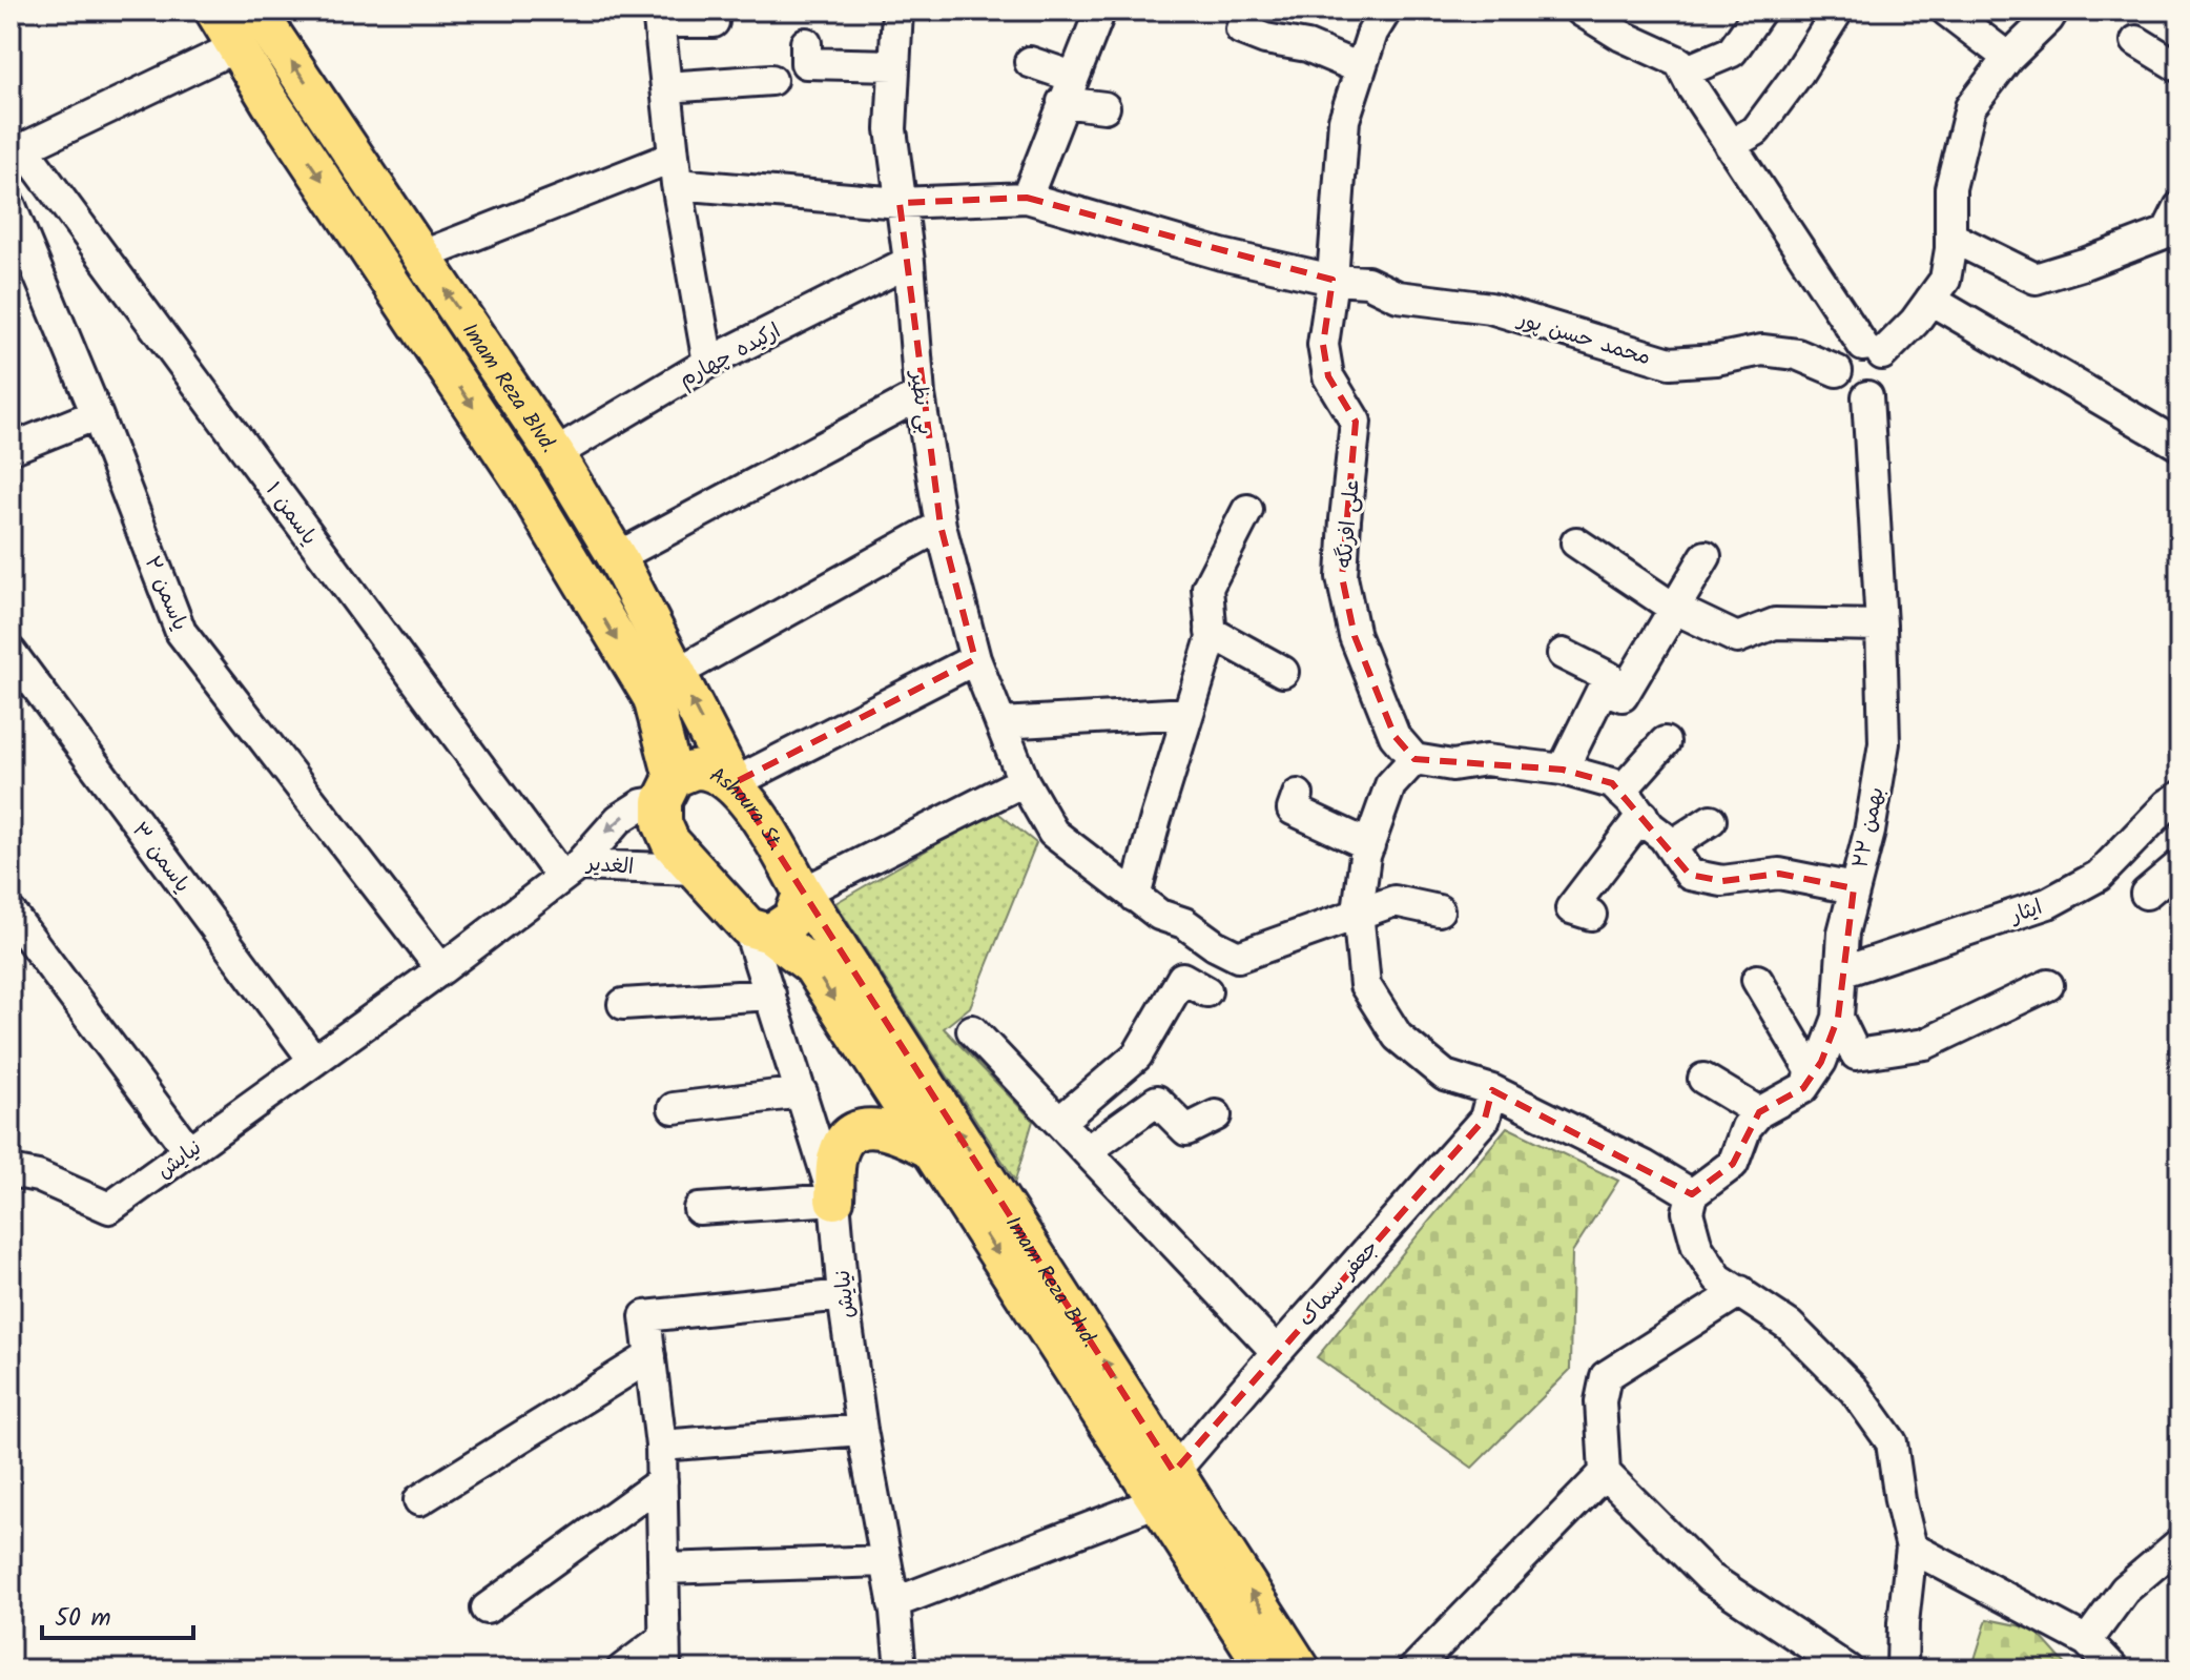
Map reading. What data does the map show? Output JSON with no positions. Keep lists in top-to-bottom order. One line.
{"streets":{"main road":["Imam Reza Blvd.","Ashoura St."],"street":["محمد حسن پور","ارکیده چهارم","بی نظیر","یاسمن ۱","علی افرنگه","یاسمن ۲","۲۲ بهمن","یاسمن ۳","الغدیر","ایثار","نیایش","جعفر سماک"]},"crossings":[["محمد حسن پور","بی نظیر"],["محمد حسن پور","علی افرنگه"],["محمد حسن پور","۲۲ بهمن"],["ارکیده چهارم","Imam Reza Blvd."],["ارکیده چهارم","بی نظیر"],["Imam Reza Blvd.","Ashoura St."],["Imam Reza Blvd.","الغدیر"],["Imam Reza Blvd.","نیایش"],["Imam Reza Blvd.","جعفر سماک"],["یاسمن ۱","الغدیر"],["یاسمن ۱","نیایش"],["یاسمن ۲","نیایش"],["Ashoura St.","الغدیر"],["۲۲ بهمن","ایثار"],["یاسمن ۳","نیایش"],["الغدیر","نیایش"]],"one_way":["الغدیر"],"scale_bar":"50 m"}
